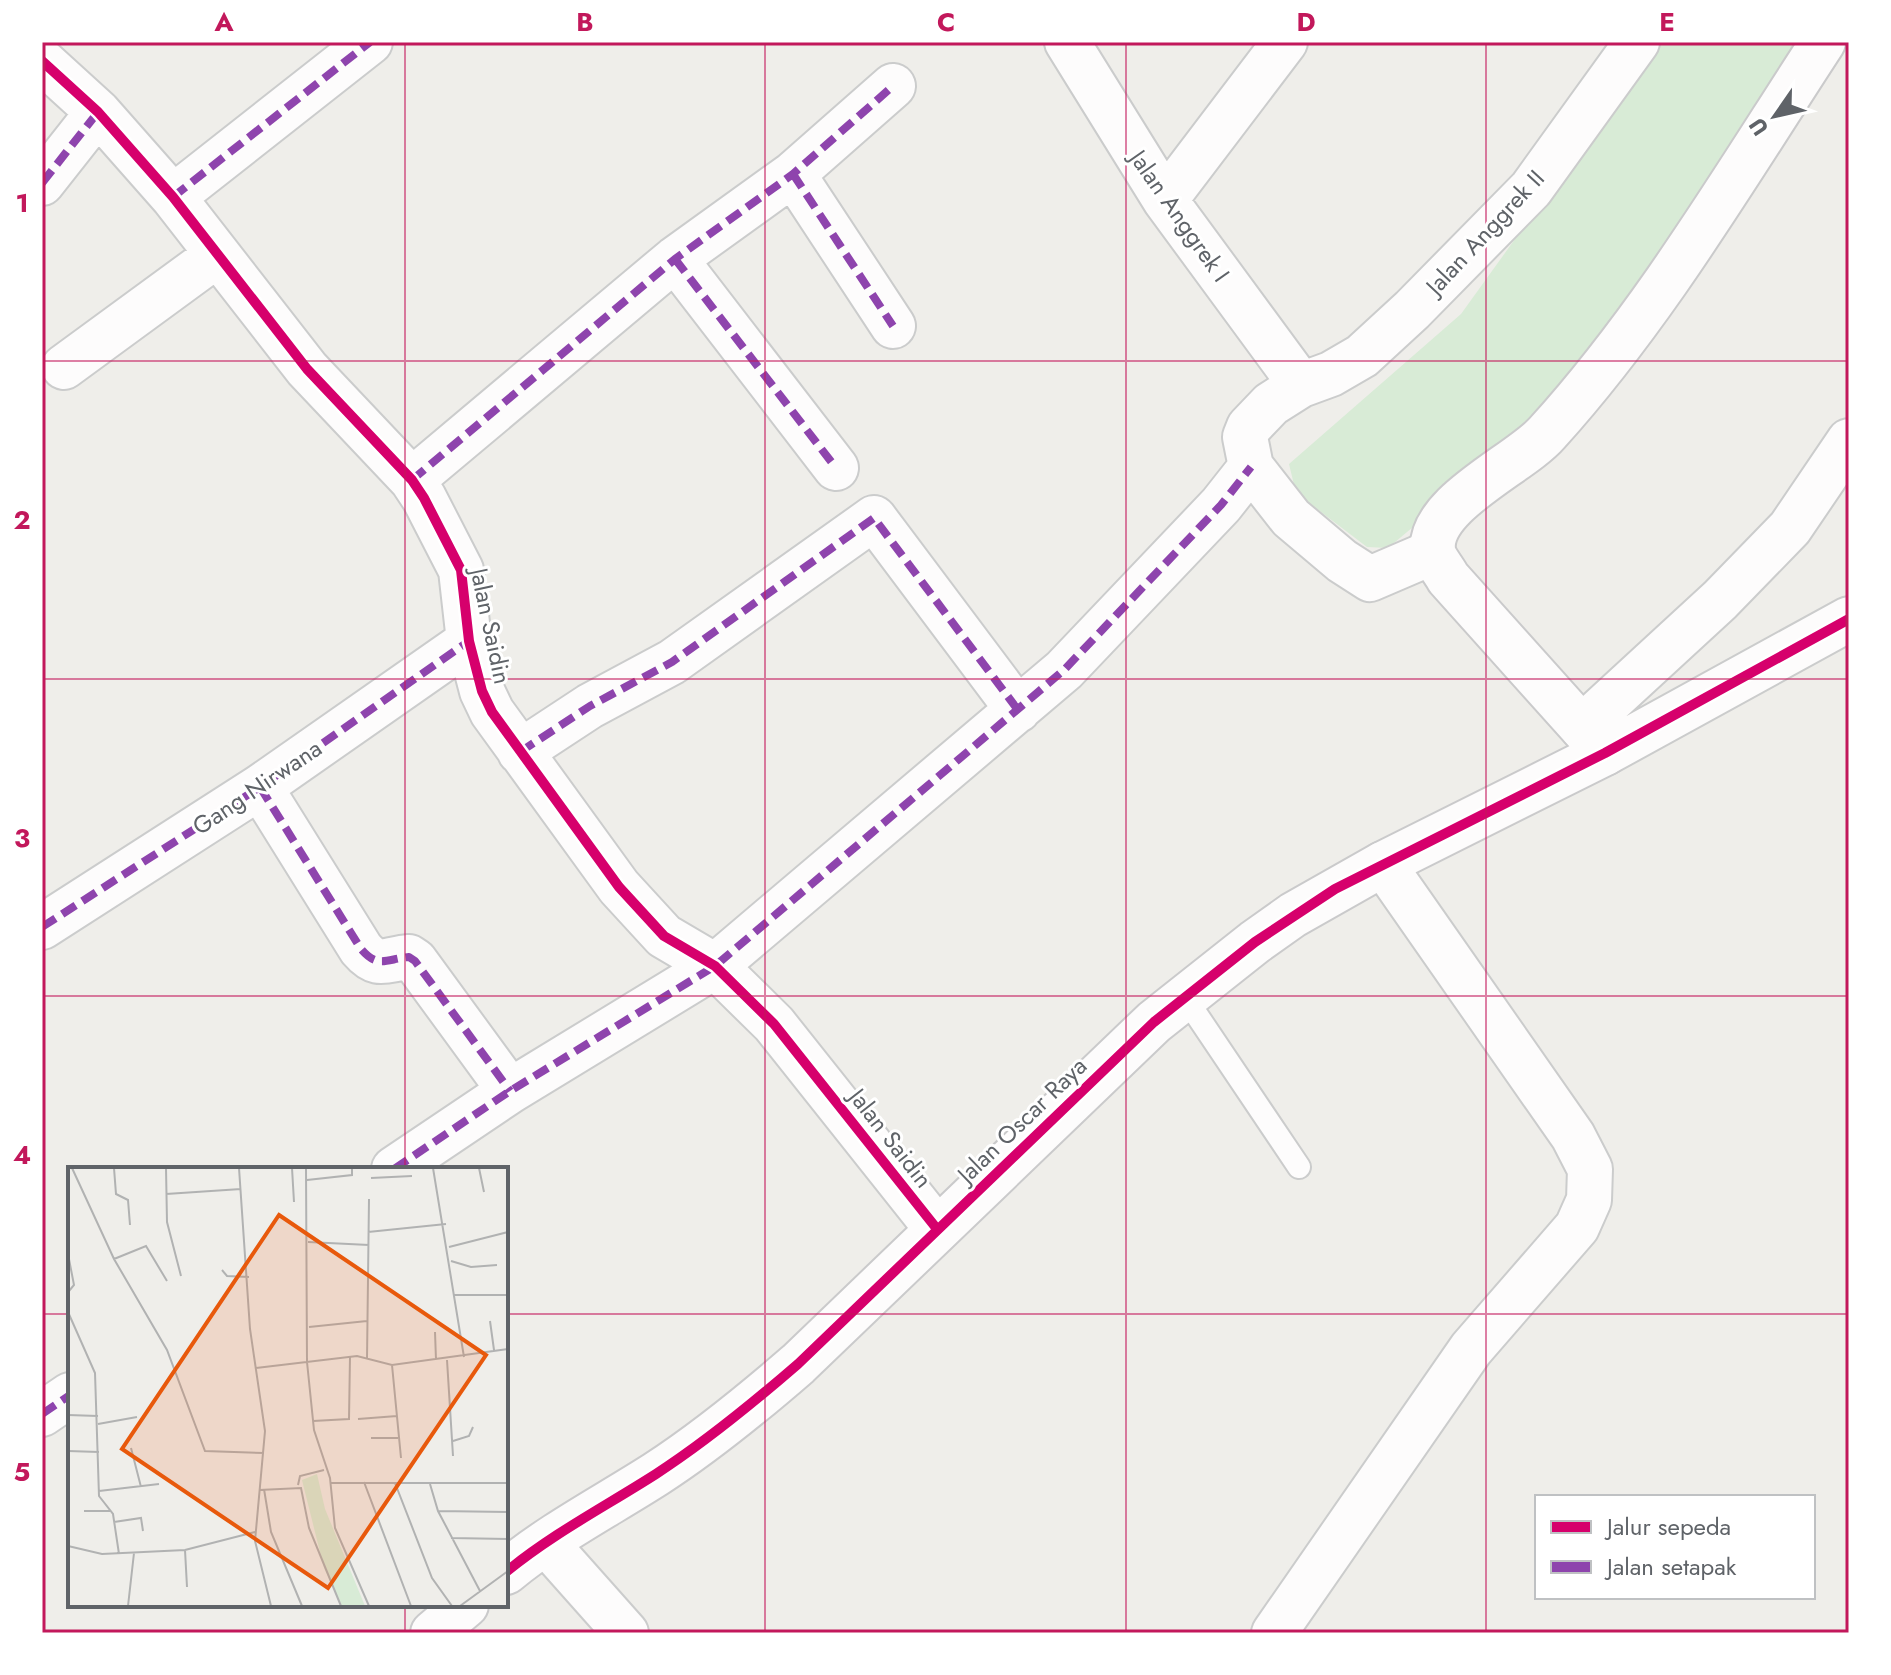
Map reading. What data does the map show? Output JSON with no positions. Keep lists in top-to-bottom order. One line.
{"streets":{"street":["Jalan Anggrek I","Jalan Anggrek II","Jalan Saidin","Gang Nirwana","Jalan Oscar Raya"]},"crossings":[["Jalan Anggrek I","Jalan Anggrek II"],["Jalan Saidin","Gang Nirwana"],["Jalan Saidin","Jalan Oscar Raya"]],"legend":["Jalur sepeda","Jalan setapak"],"north":"bottom left","grid":{"columns":["A","B","C","D","E"],"rows":["1","2","3","4","5"]}}
